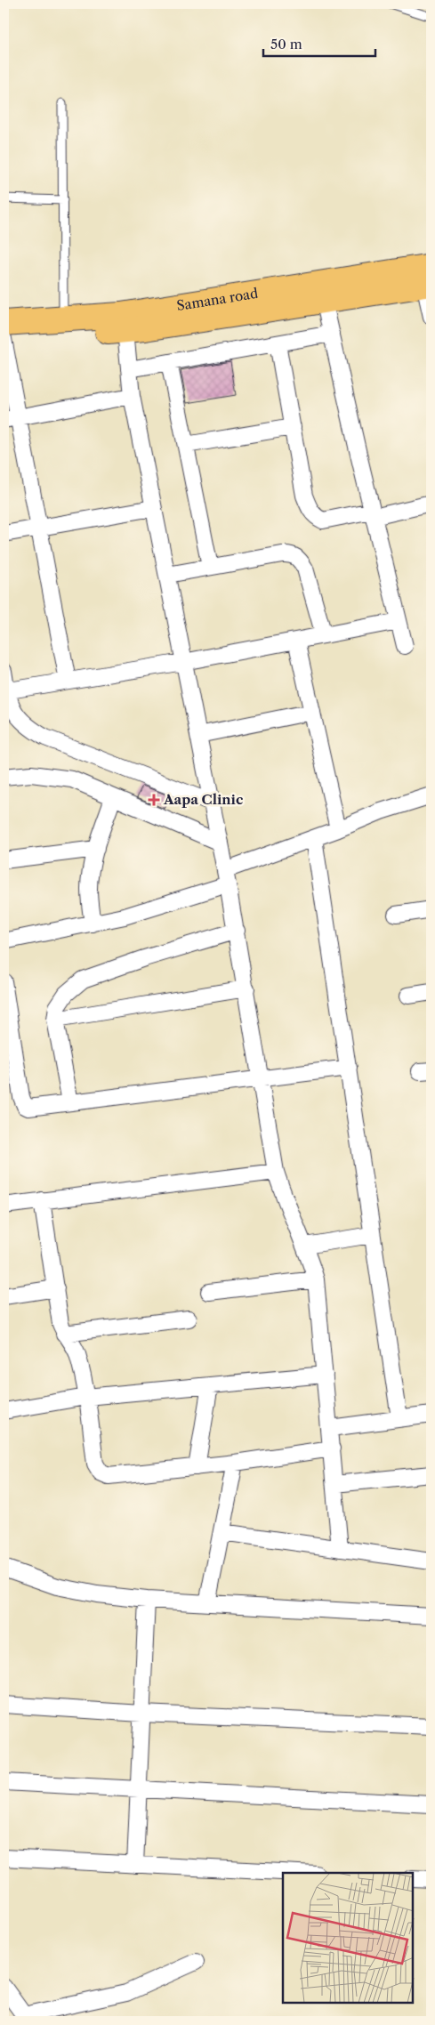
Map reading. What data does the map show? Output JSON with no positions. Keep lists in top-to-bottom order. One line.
{"streets":{"main road":["Samana road"]},"places":{"health":["Aapa Clinic"]},"scale_bar":"50 m"}
